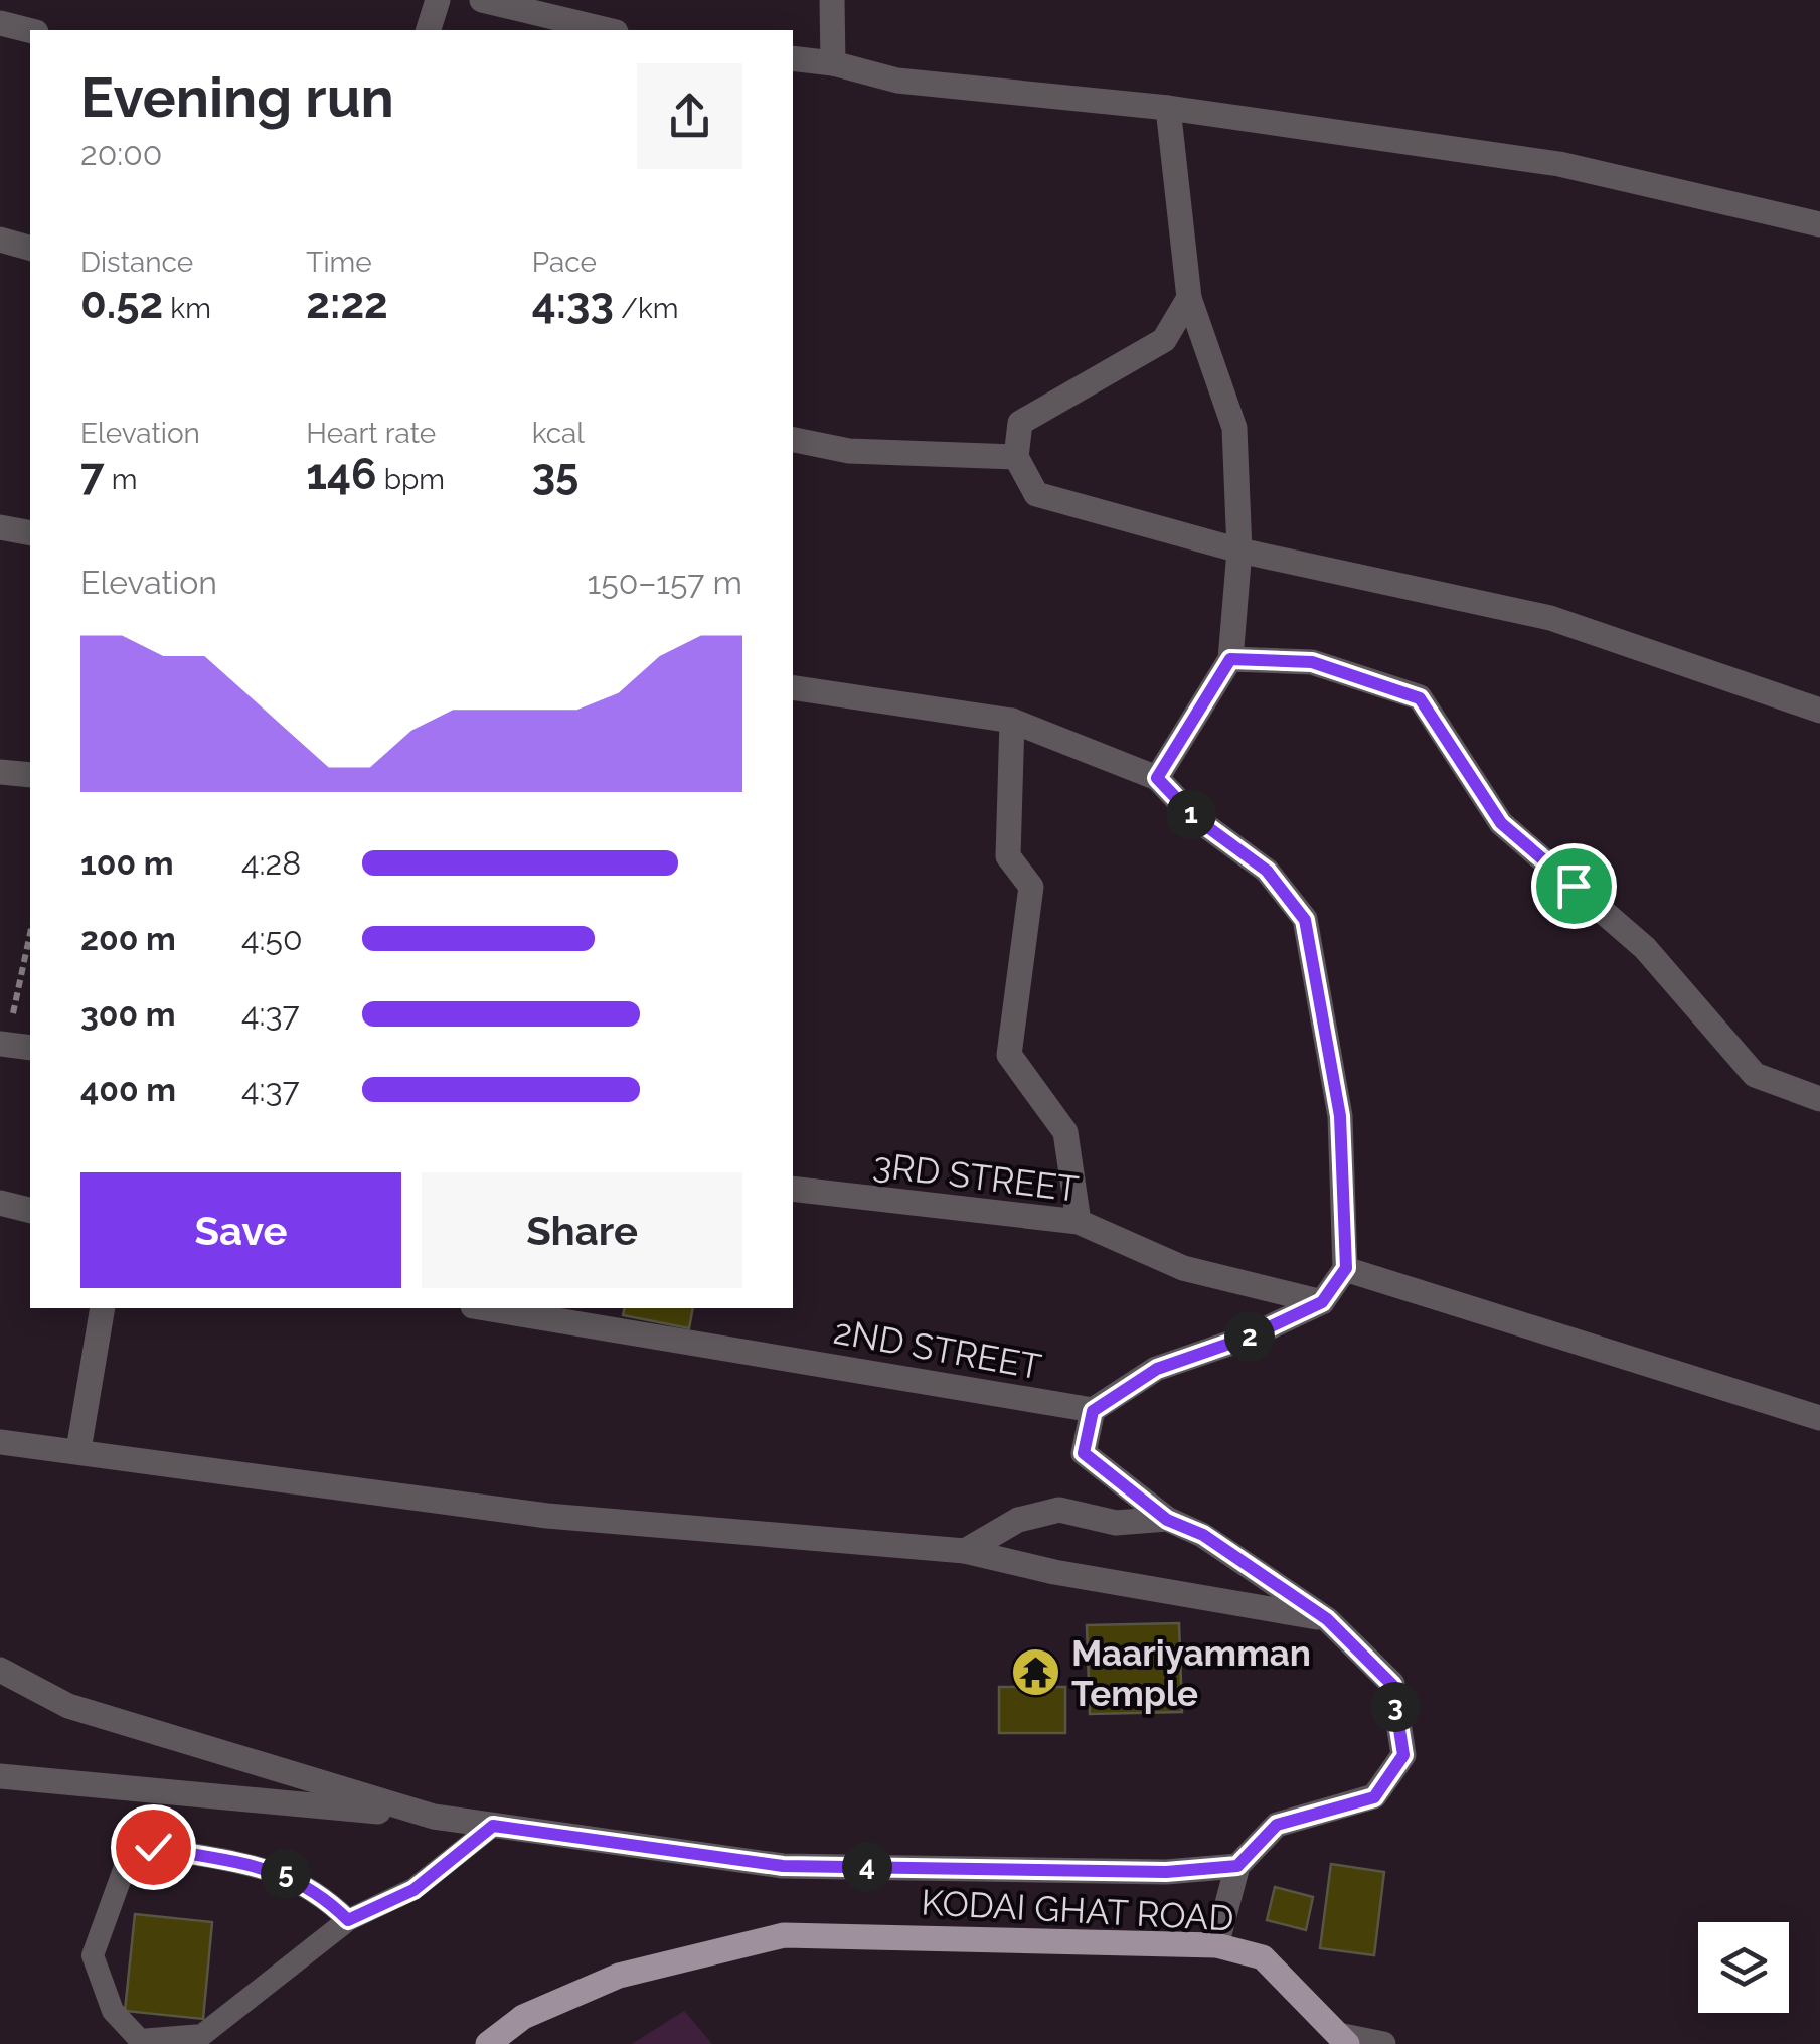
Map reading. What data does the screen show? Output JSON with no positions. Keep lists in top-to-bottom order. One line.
{"streets":{"main road":["KODAI GHAT ROAD"],"street":["3RD STREET","2ND STREET"]},"places":{"temple":["Maariyamman Temple"]},"page":{"heading":["Evening run","20:00"],"stats":[["Distance","0.52 km"],["Time","2:22"],["Pace","4:33 /km"],["Elevation","7 m"],["Heart rate","146 bpm"],["kcal","35"]],"chart":["Elevation","150–157 m"],"pins":["1","2","3","4","5"],"list":[{"name":"100 m","note":"4:28"},{"name":"200 m","note":"4:50"},{"name":"300 m","note":"4:37"},{"name":"400 m","note":"4:37"}],"buttons":["Save","Share"]}}
